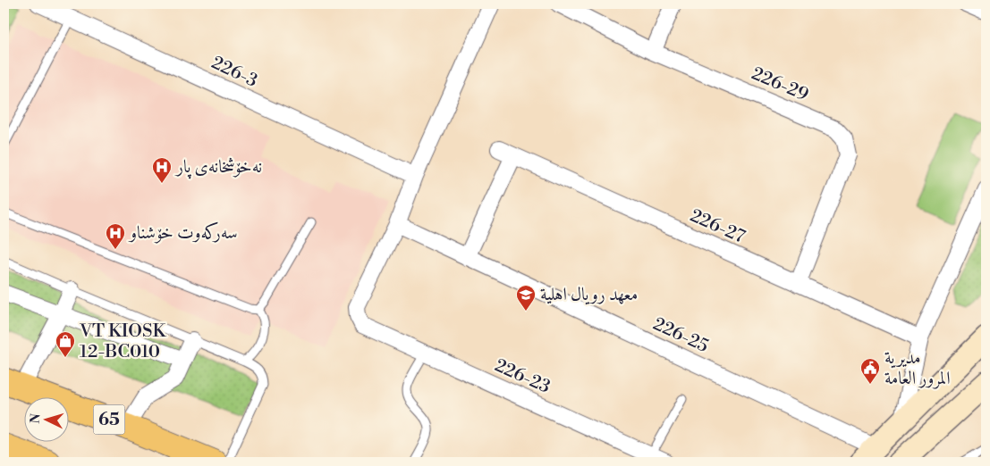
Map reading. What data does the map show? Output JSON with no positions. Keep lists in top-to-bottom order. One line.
{"streets":{"highway":["65"],"street":["226-3","226-29","226-27","226-25","226-23"]},"crossings":[["226-29","226-27"],["226-27","226-25"],["226-25","226-23"]],"places":{"hospital":["نەخۆشخانەی پار","سەرکەوت خۆشناو"],"school or university":["معهد رويال اهلية"],"shop":["VT KIOSK 12-BC010"],"public building":["مديرية المرور العامة"]},"north":"left"}
